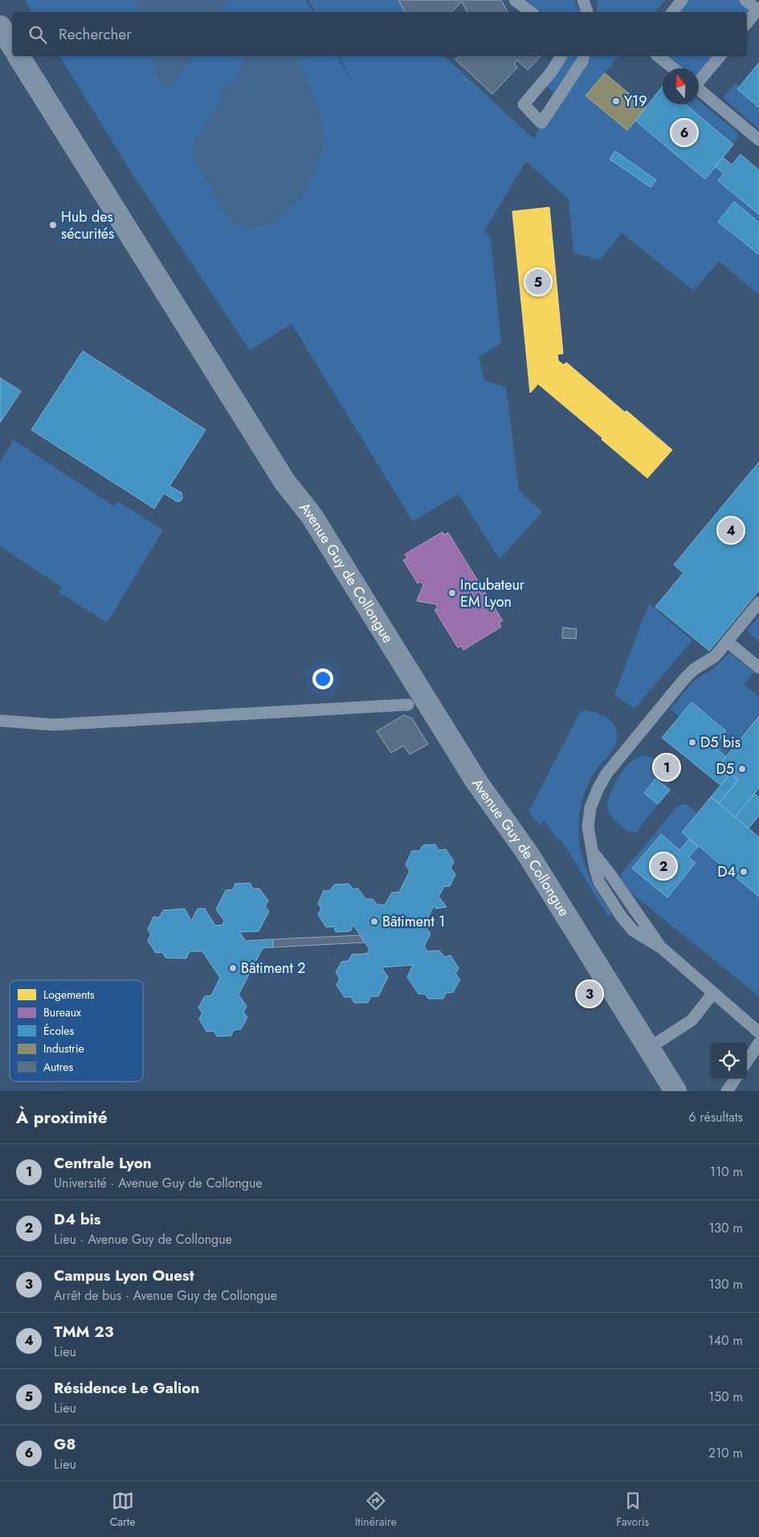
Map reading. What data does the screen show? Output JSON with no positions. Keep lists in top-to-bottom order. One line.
{"streets":{"main road":["Avenue Guy de Collongue"]},"places":["Y19","Hub des sécurités","Incubateur EM Lyon","D5 bis","D5","D4","Bâtiment 1","Bâtiment 2"],"legend":["Logements","Bureaux","Écoles","Industrie","Autres"],"north":"top","page":{"search":"Rechercher","pins":["6","5","4","1","2","3"],"heading":["À proximité","6 résultats"],"list":[{"mark":"1","name":"Centrale Lyon","note":"Université · Avenue Guy de Collongue","value":"110 m"},{"mark":"2","name":"D4 bis","note":"Lieu · Avenue Guy de Collongue","value":"130 m"},{"mark":"3","name":"Campus Lyon Ouest","note":"Arrêt de bus · Avenue Guy de Collongue","value":"130 m"},{"mark":"4","name":"TMM 23","note":"Lieu","value":"140 m"},{"mark":"5","name":"Résidence Le Galion","note":"Lieu","value":"150 m"},{"mark":"6","name":"G8","note":"Lieu","value":"210 m"}],"nav":["Carte","Itinéraire","Favoris"]}}
